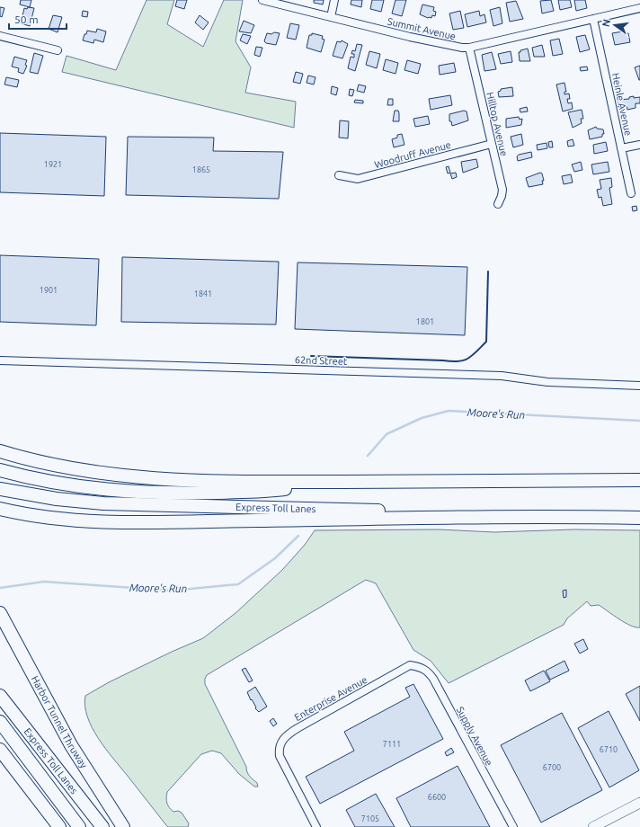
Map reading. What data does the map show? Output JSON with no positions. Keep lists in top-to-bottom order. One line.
{"streets":{"highway":["Express Toll Lanes","Harbor Tunnel Thruway"],"street":["Summit Avenue","Heinle Avenue","Hilltop Avenue","Woodruff Avenue","62nd Street","Enterprise Avenue","Supply Avenue"]},"crossings":[["Summit Avenue","Heinle Avenue"],["Summit Avenue","Hilltop Avenue"],["Hilltop Avenue","Woodruff Avenue"],["Enterprise Avenue","Supply Avenue"]],"water":["Moore's Run"],"house_numbers":["1921","1865","1901","1841","1801","7111","6710","6700","6600","7105"],"scale_bar":"50 m","north":"left"}
